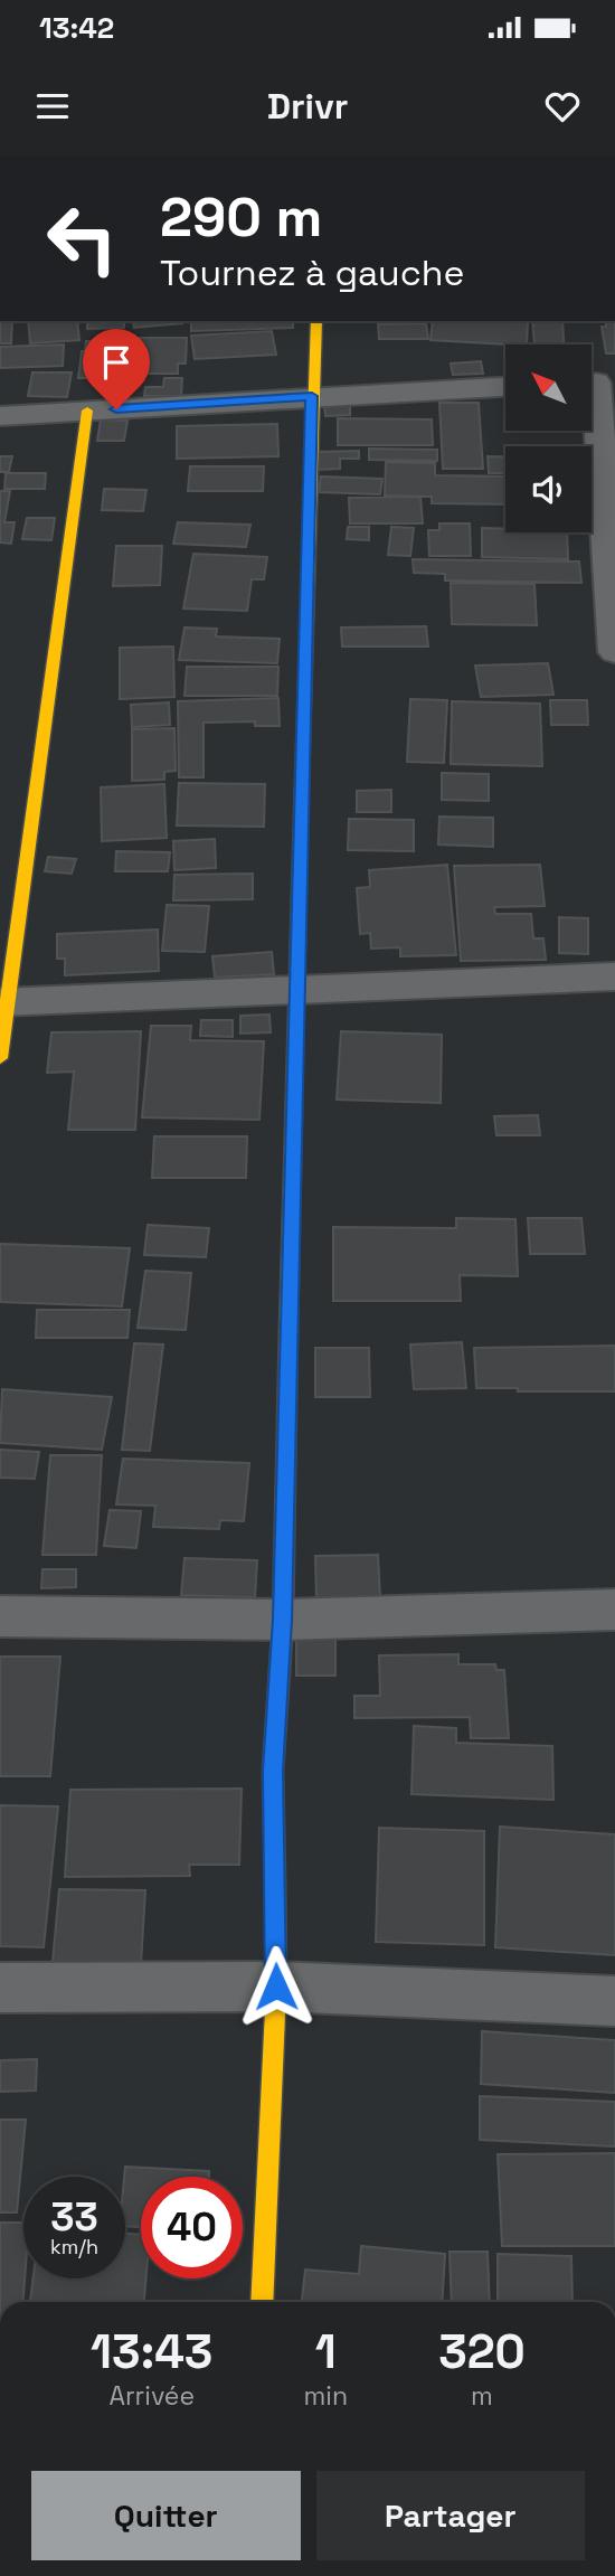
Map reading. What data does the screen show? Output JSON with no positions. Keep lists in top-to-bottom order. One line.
{"north":"top left","page":{"status":"13:42","header":"Drivr","turn":["290 m","Tournez à gauche"],"speed":"33 km/h","limit":"40","eta":["13:43","Arrivée","1","min","320","m"],"buttons":["Quitter","Partager"]}}
